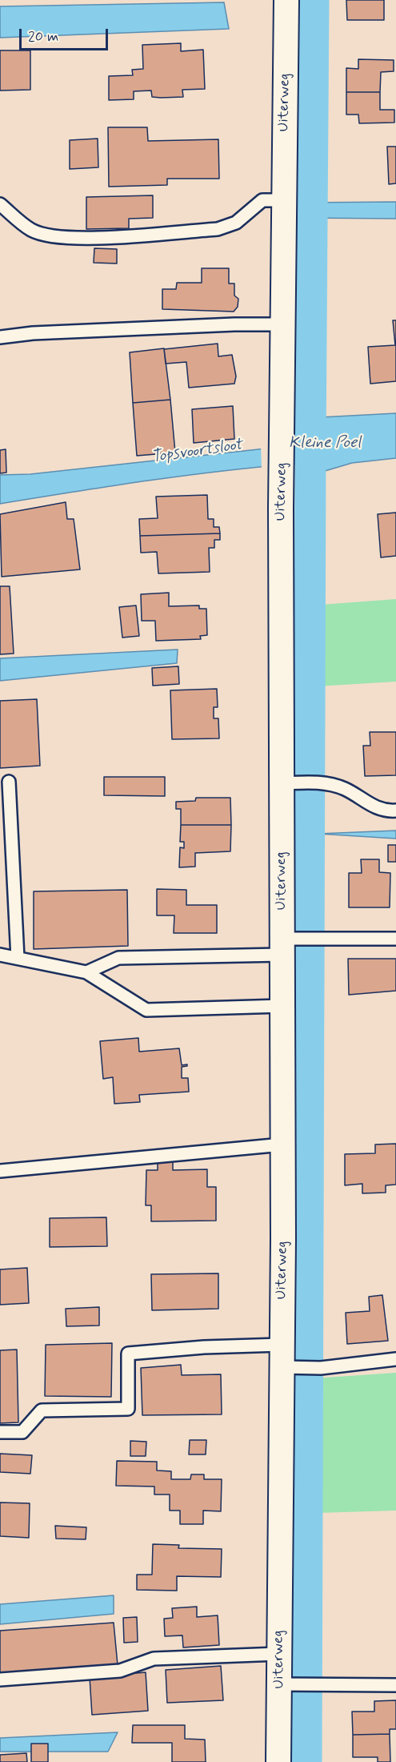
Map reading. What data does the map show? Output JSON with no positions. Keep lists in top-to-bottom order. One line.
{"streets":{"street":["Uiterweg"]},"water":["Kleine Poel","Topsvoortsloot"],"scale_bar":"20 m"}
